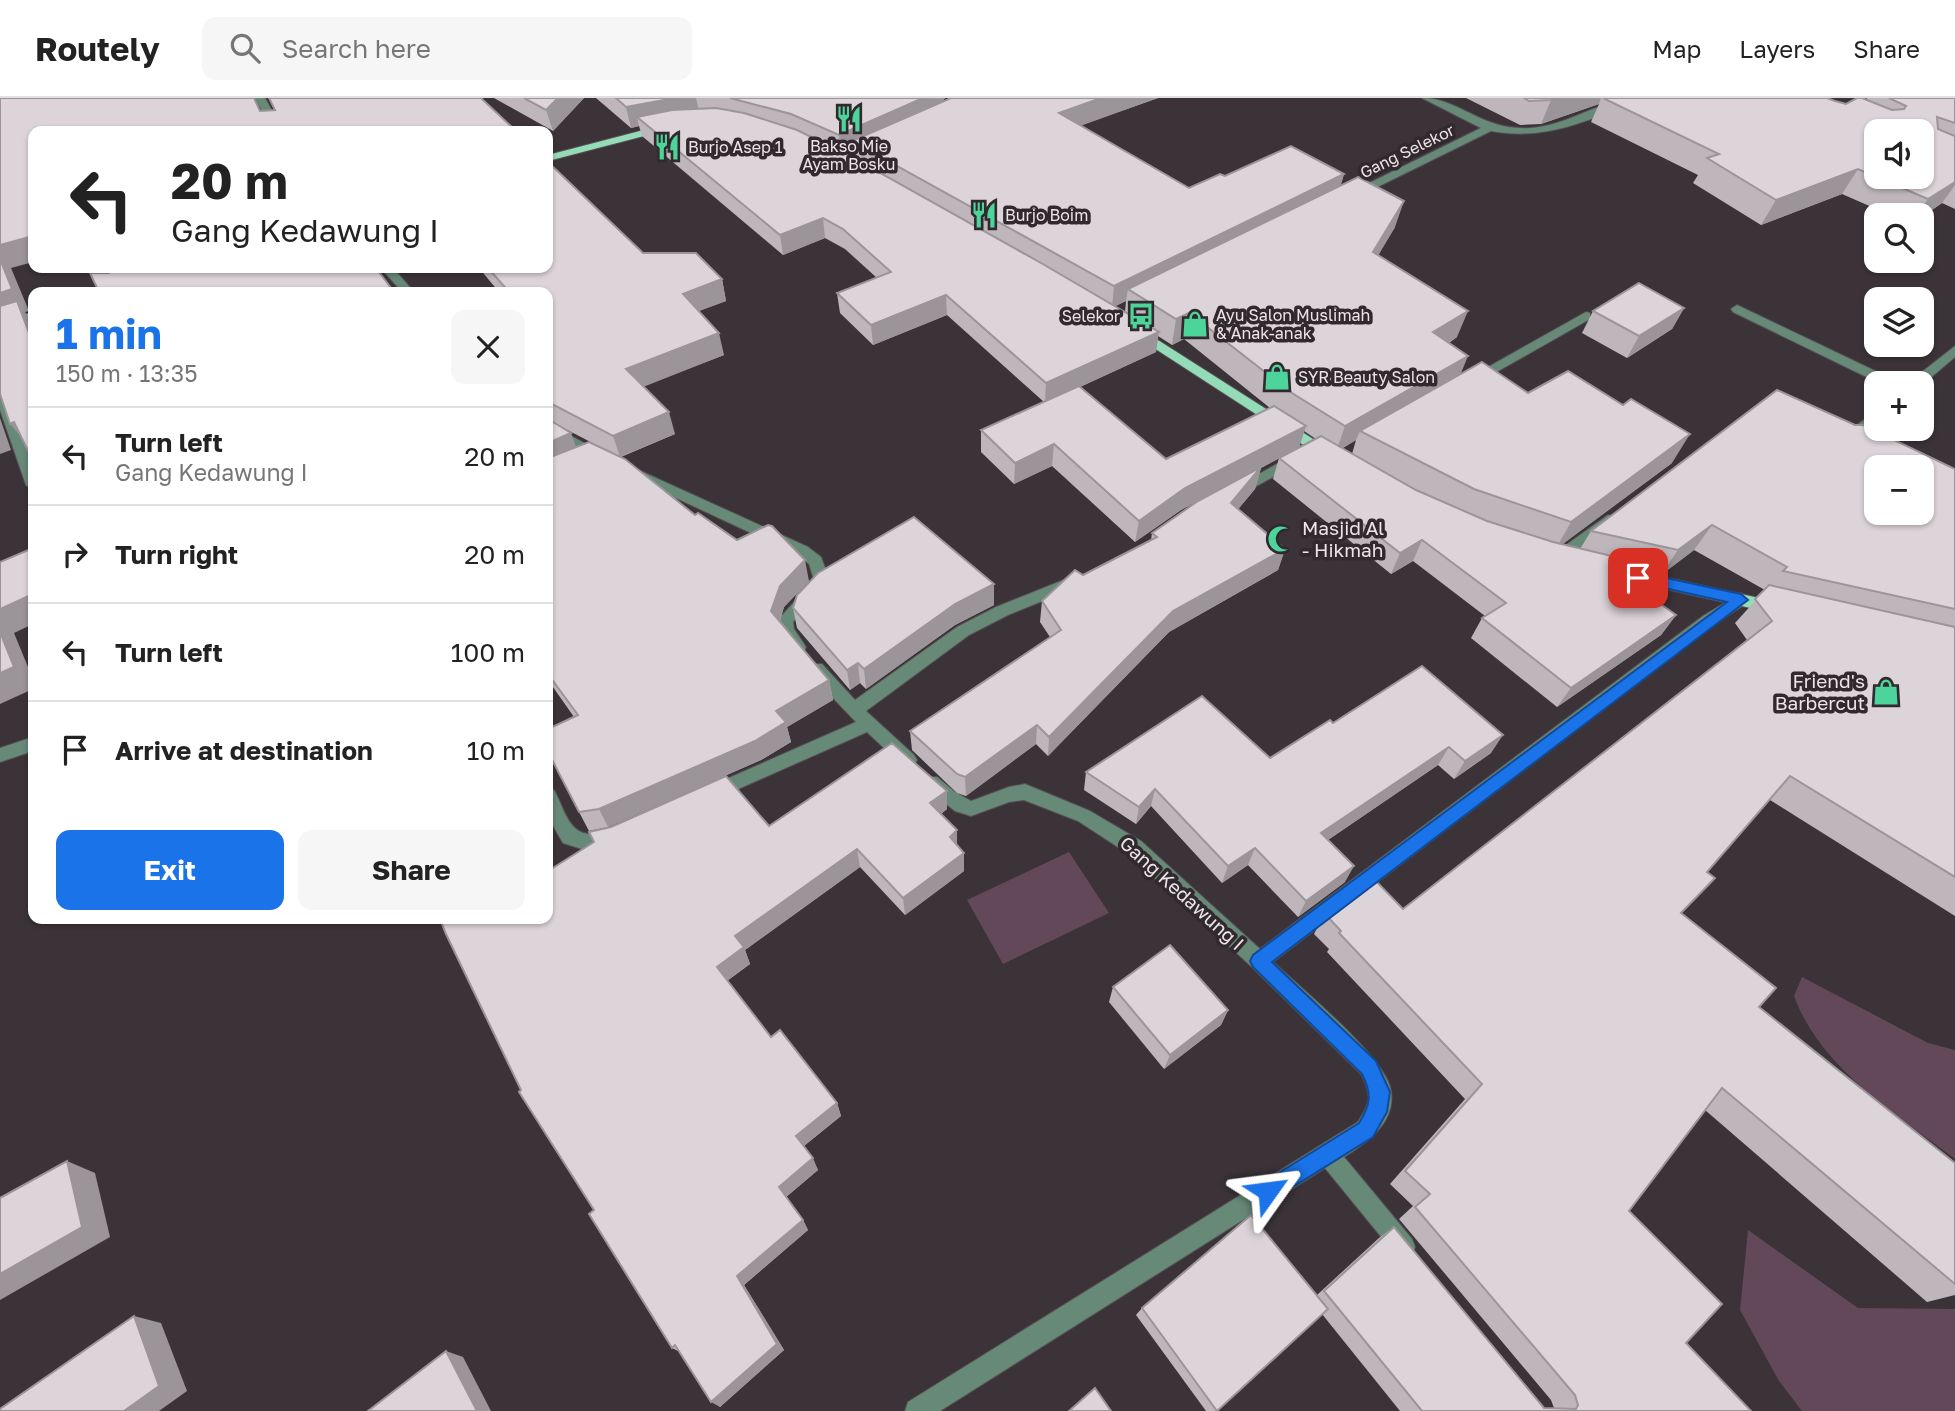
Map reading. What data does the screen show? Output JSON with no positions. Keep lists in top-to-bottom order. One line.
{"streets":{"street":["Gang Selekor","Gang Kedawung I"]},"places":{"restaurant":["Bakso Mie Ayam Bosku","Burjo Asep 1","Burjo Boim"],"bus stop":["Selekor"],"shop":["Ayu Salon Muslimah & Anak-anak","SYR Beauty Salon","Friend's Barbercut"],"mosque":["Masjid Al - Hikmah"]},"page":{"header":"Routely","search":"Search here","nav":["Map","Layers","Share"],"map_buttons":["+","−"],"turn":["20 m","Gang Kedawung I"],"heading":["1 min","150 m · 13:35"],"list":[{"name":"Turn left","note":"Gang Kedawung I","value":"20 m"},{"name":"Turn right","value":"20 m"},{"name":"Turn left","value":"100 m"},{"name":"Arrive at destination","value":"10 m"}],"buttons":["Exit","Share"]}}
